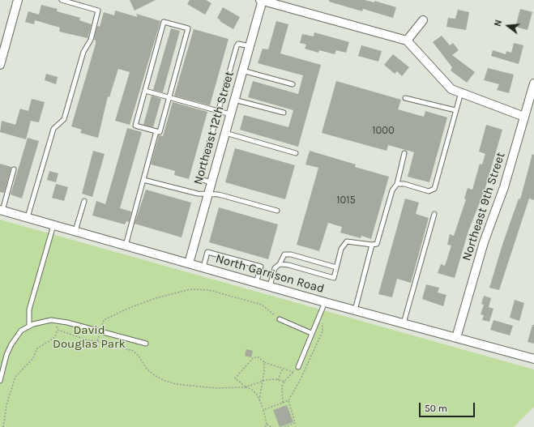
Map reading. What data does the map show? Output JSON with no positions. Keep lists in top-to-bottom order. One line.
{"streets":{"street":["Northeast 12th Street","Northeast 9th Street","North Garrison Road"]},"crossings":[["Northeast 12th Street","North Garrison Road"],["Northeast 9th Street","North Garrison Road"]],"parks":["David Douglas Park"],"house_numbers":["1000","1015"],"scale_bar":"50 m","north":"left"}
